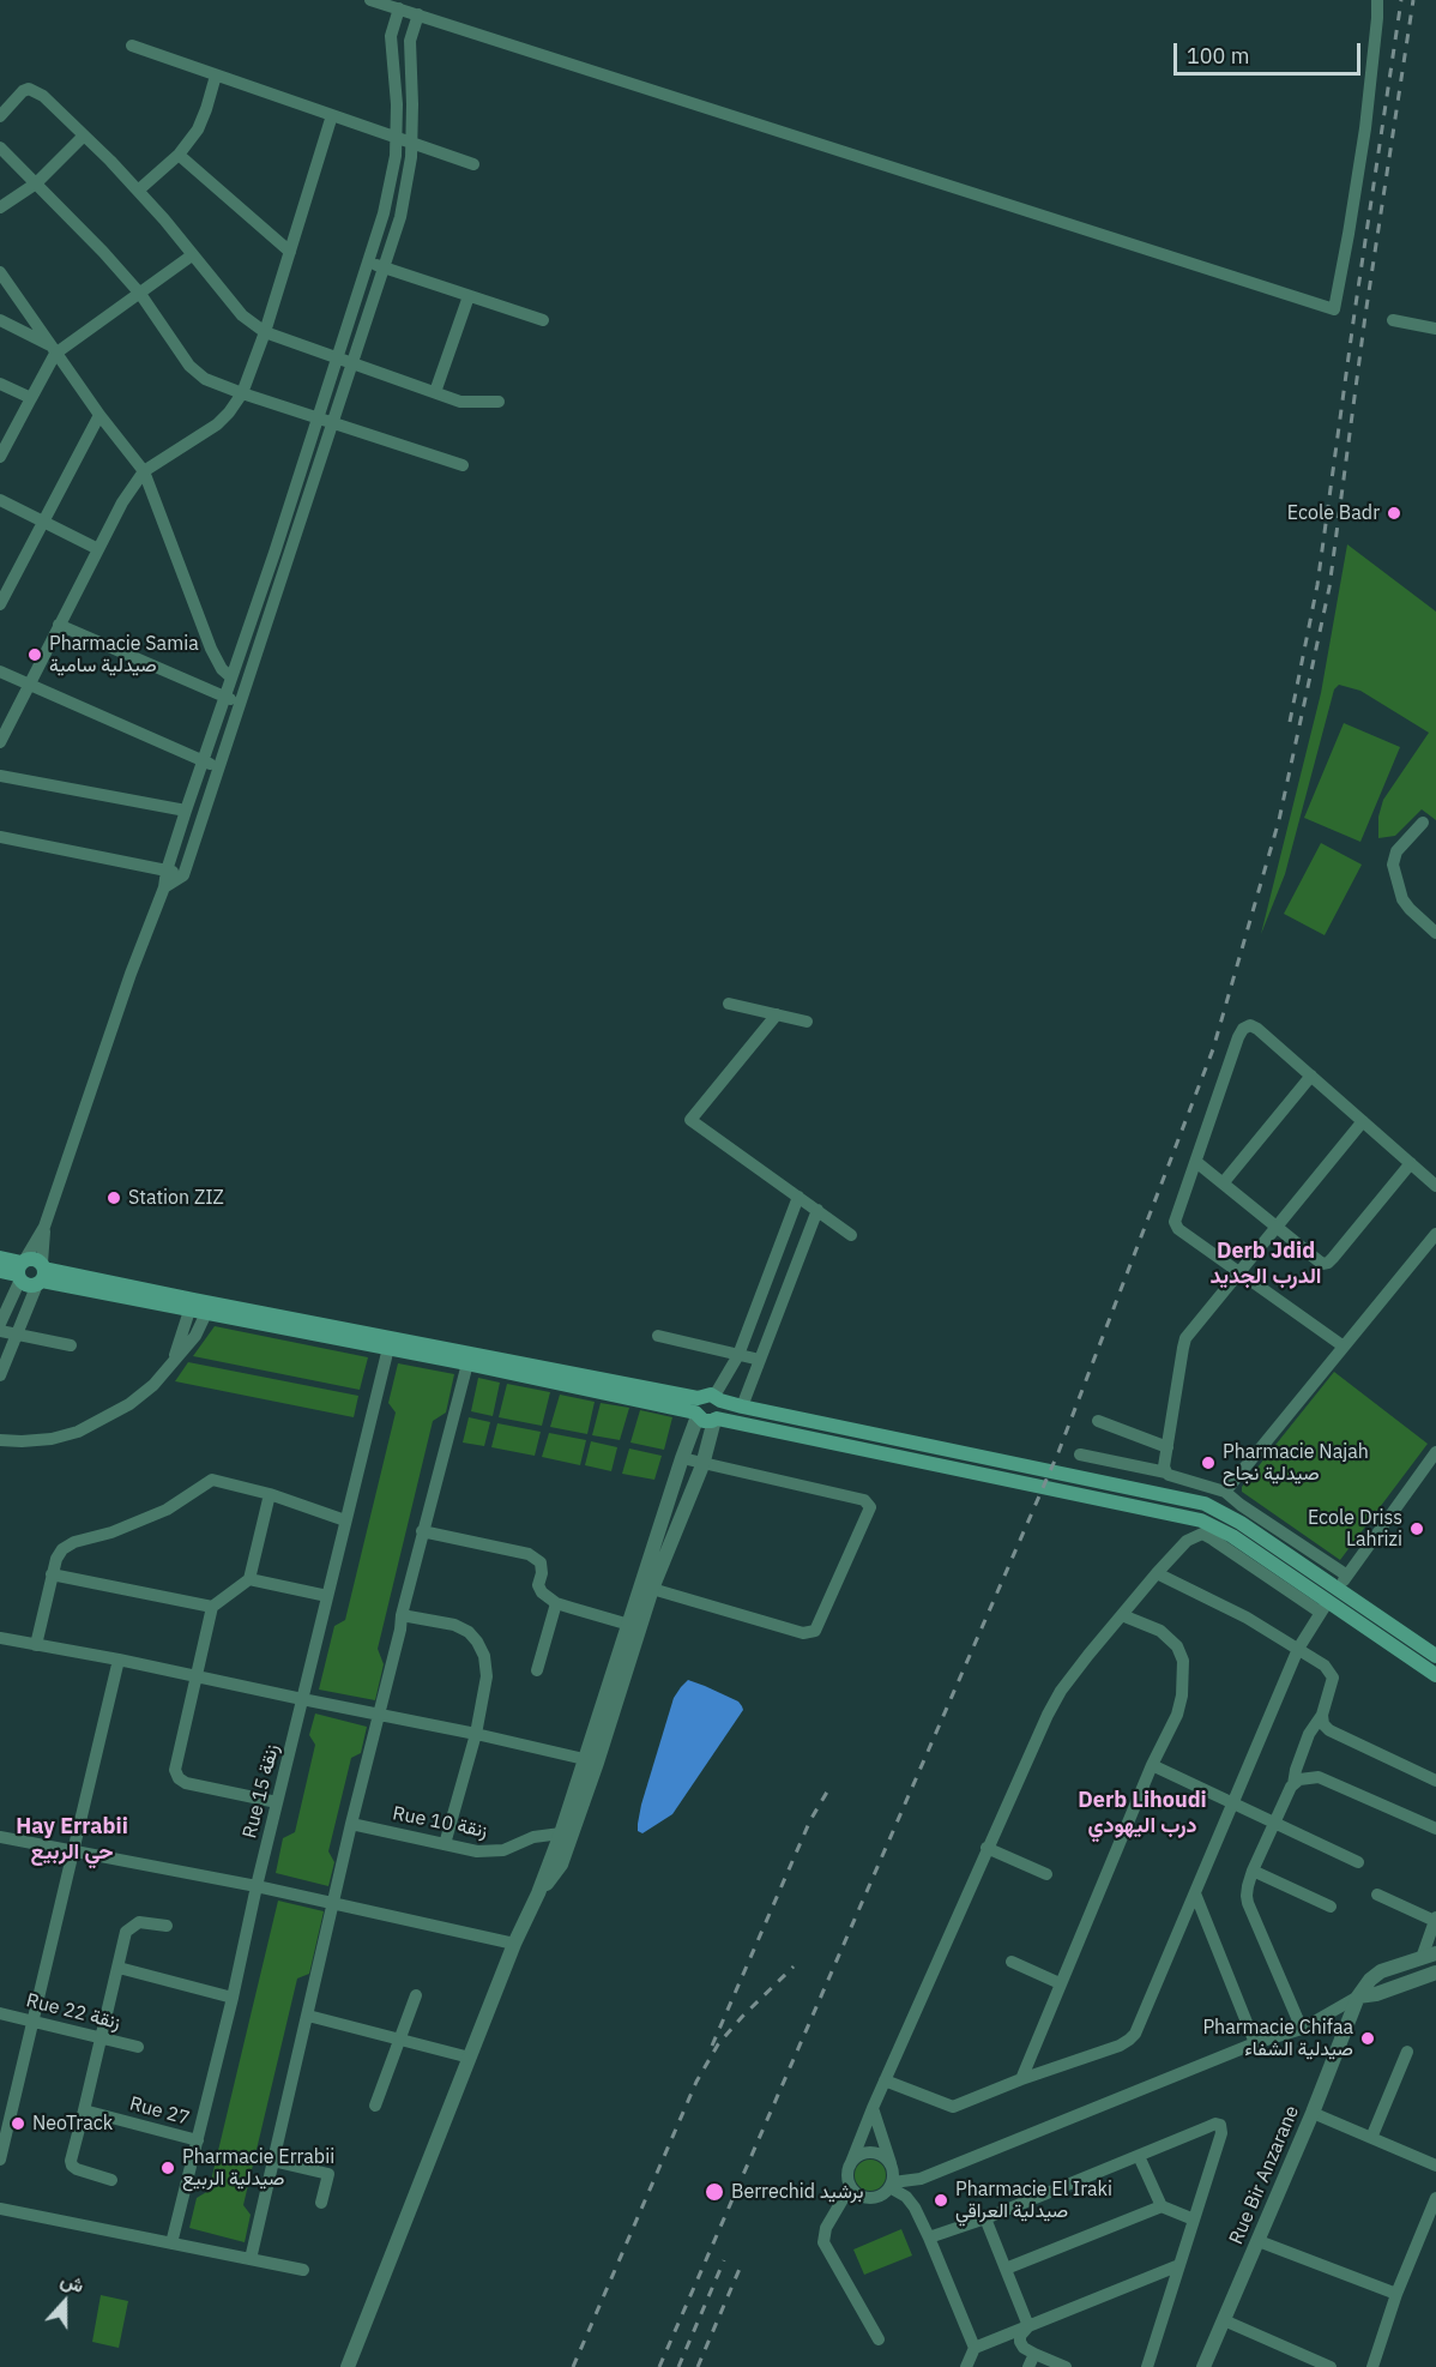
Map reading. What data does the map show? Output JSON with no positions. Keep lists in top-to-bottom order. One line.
{"streets":{"street":["Rue 15 زنقة","Rue 10 زنقة","Rue 22 زنقة","Rue 27","Rue Bir Anzarane"]},"crossings":[["Rue 15 زنقة","Rue 27"]],"districts":["Derb Jdid الدرب الجديد","Derb Lihoudi درب اليهودي","Hay Errabii حي الربيع"],"places":["Ecole Badr","Pharmacie Samia صيدلية سامية","Station ZIZ","Pharmacie Najah صيدلية نجاح","Ecole Driss Lahrizi","Pharmacie Chifaa صيدلية الشفاء","NeoTrack","Pharmacie Errabii صيدلية الربيع","Berrechid برشيد","Pharmacie El Iraki صيدلية العراقي"],"scale_bar":"100 m","north":"top"}
